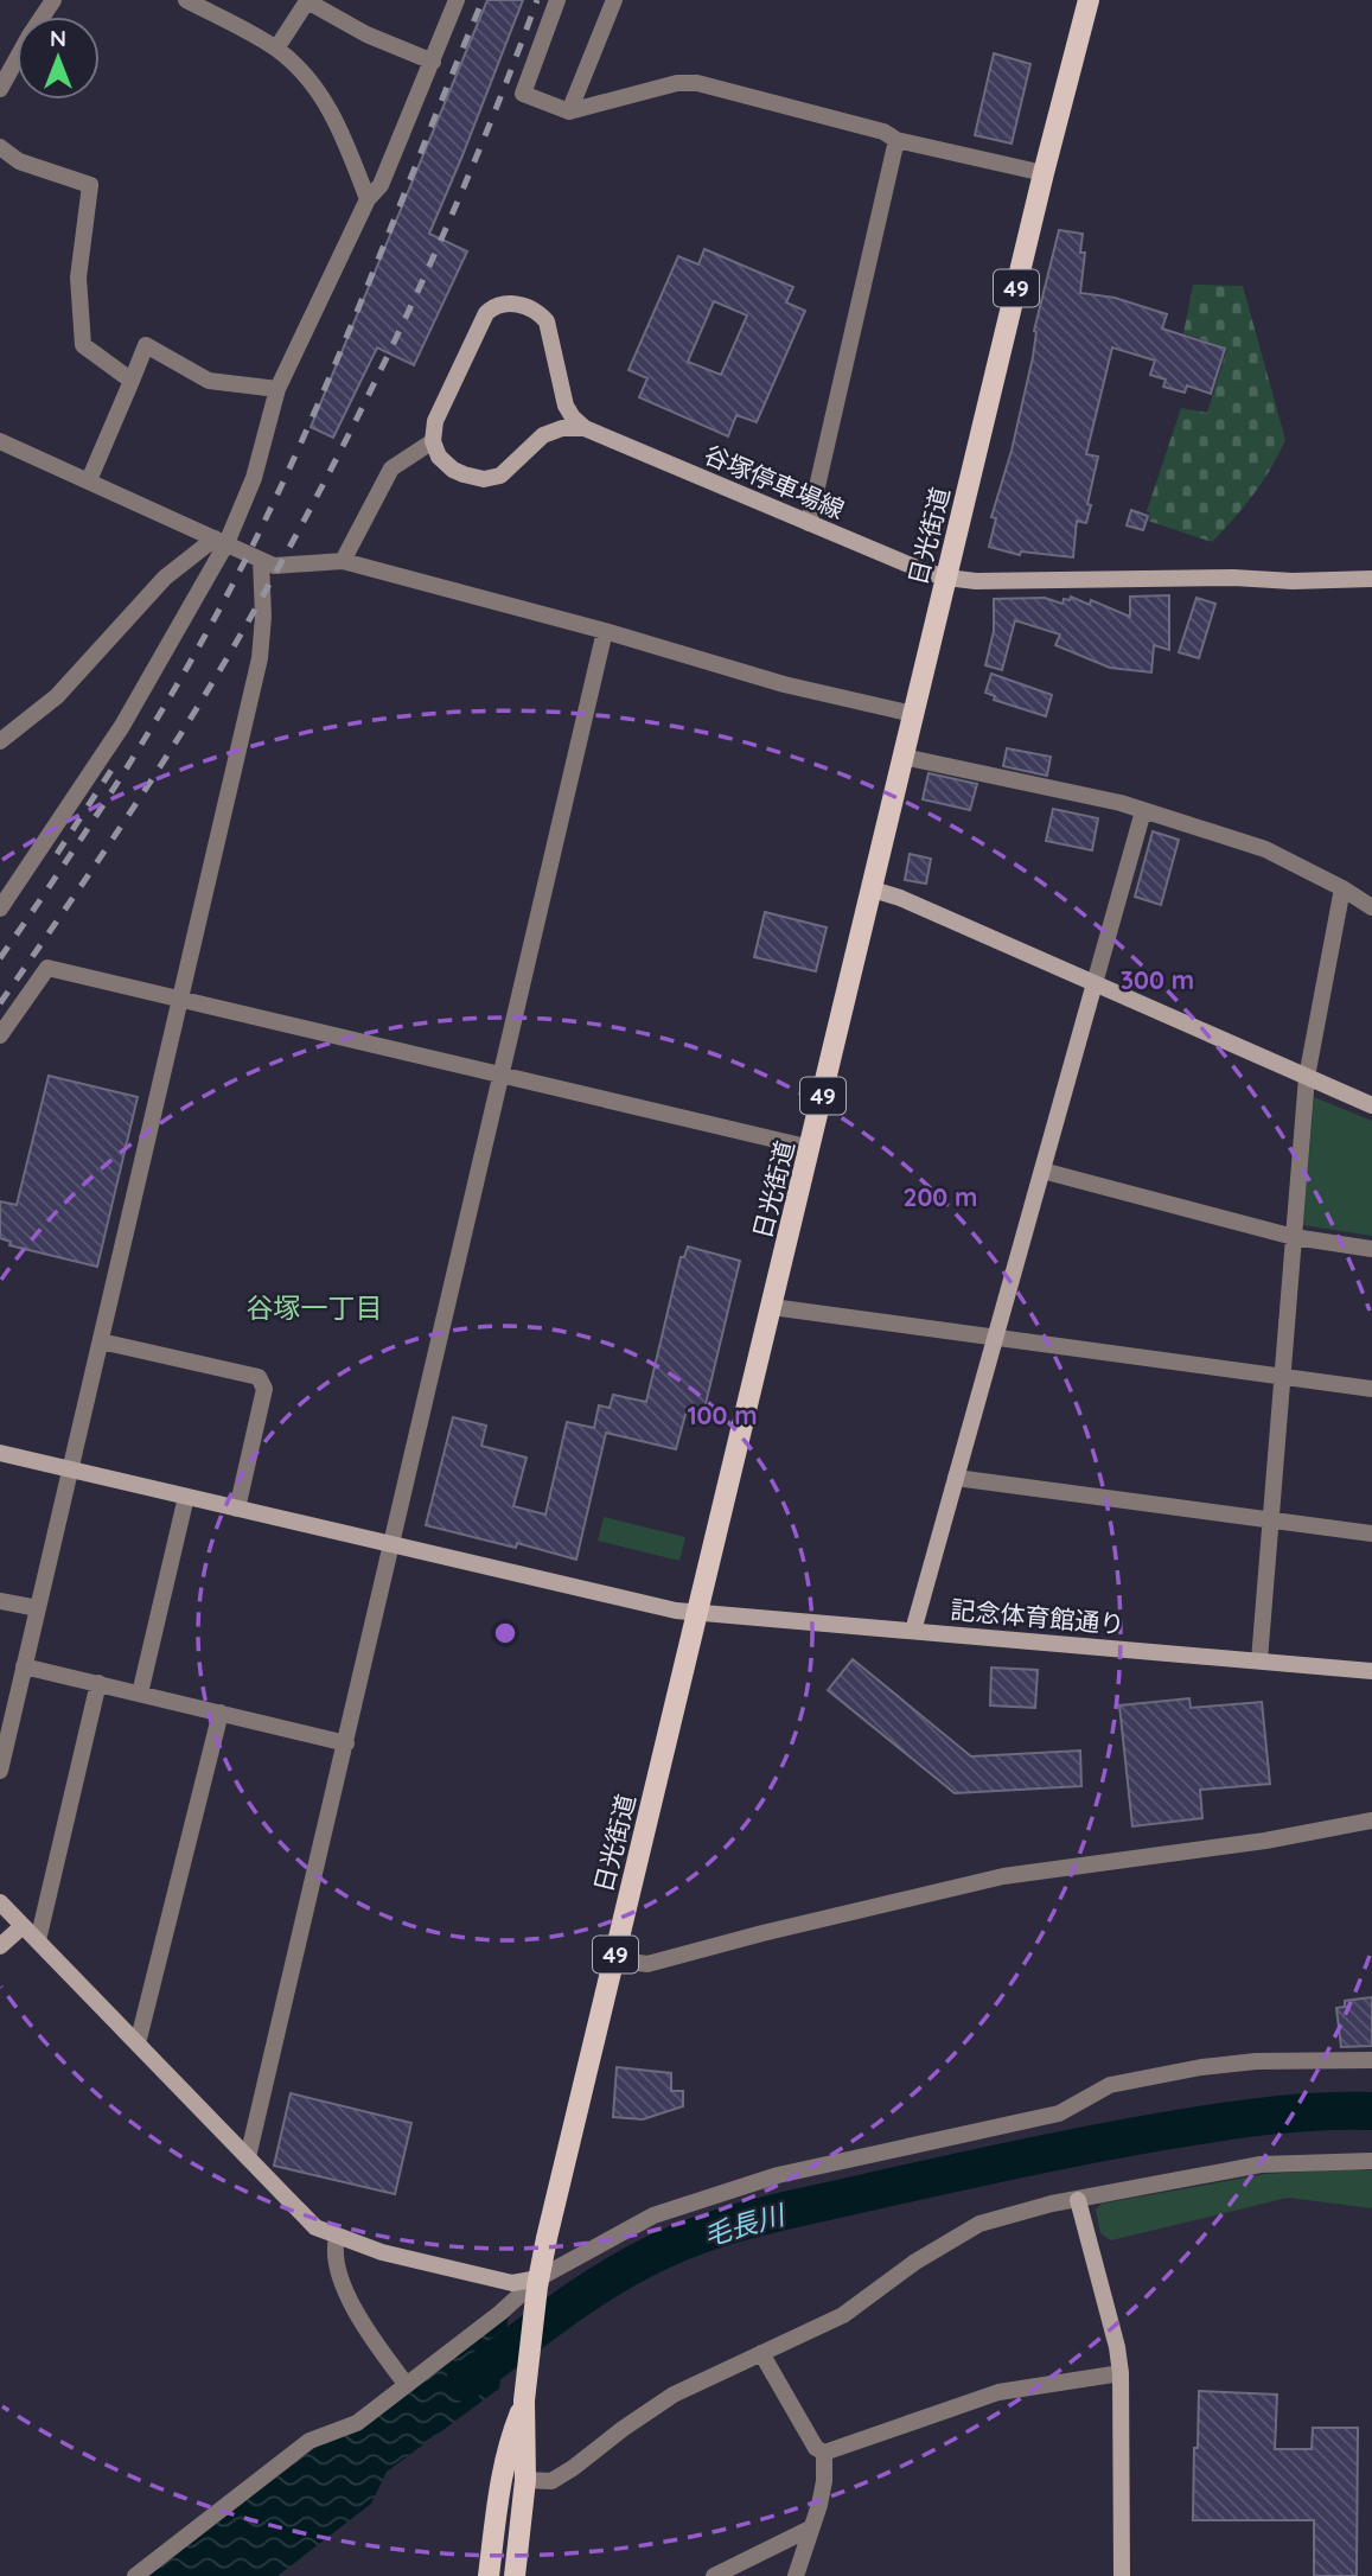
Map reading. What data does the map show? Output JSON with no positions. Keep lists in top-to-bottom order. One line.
{"streets":{"main road":["49","日光街道"],"street":["谷塚停車場線","記念体育館通り"]},"crossings":[["49","日光街道"],["谷塚停車場線","日光街道"],["日光街道","記念体育館通り"]],"districts":["谷塚一丁目"],"water":["毛長川"],"north":"top","rings":["300 m","200 m","100 m"]}
